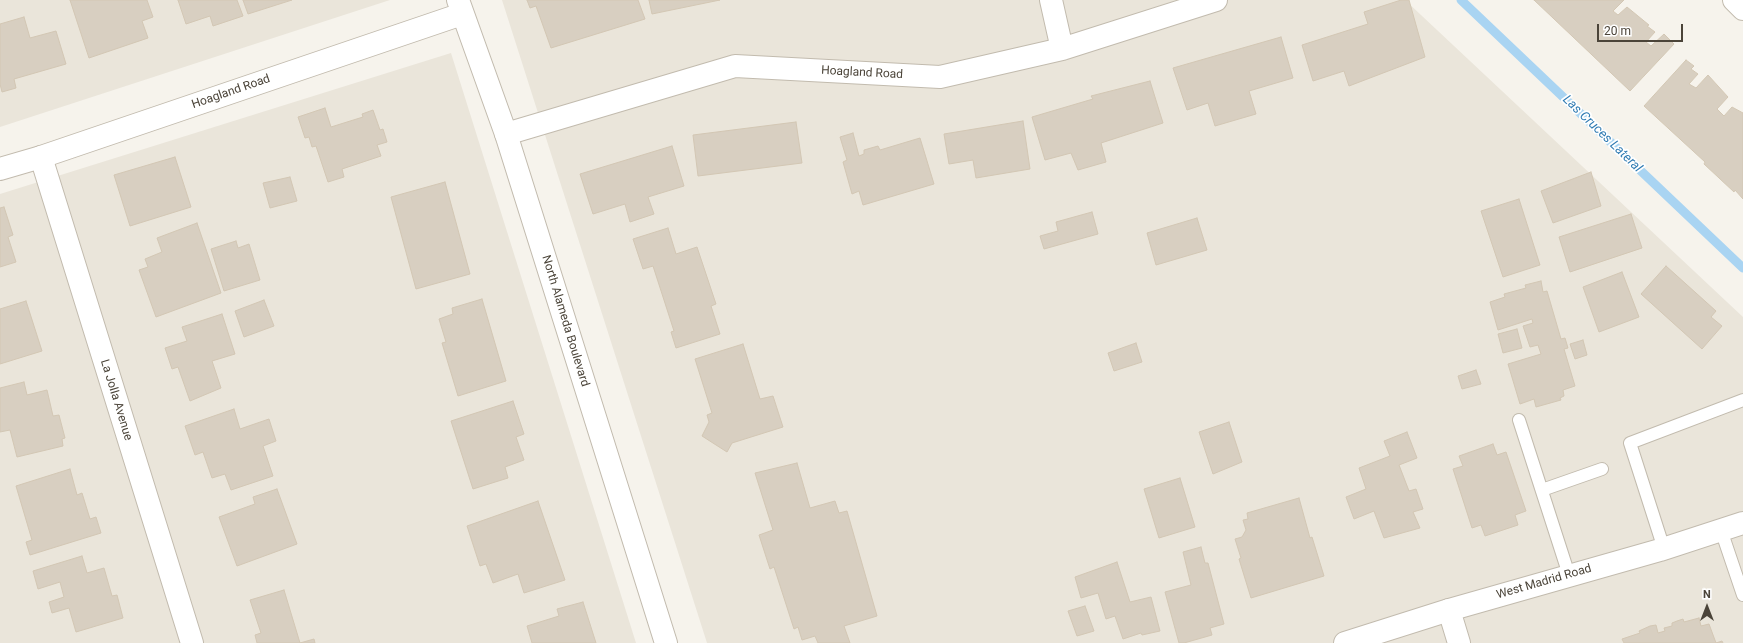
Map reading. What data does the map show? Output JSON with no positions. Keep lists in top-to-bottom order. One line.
{"streets":{"street":["Hoagland Road","North Alameda Boulevard","La Jolla Avenue","West Madrid Road"]},"crossings":[["Hoagland Road","North Alameda Boulevard"],["Hoagland Road","La Jolla Avenue"]],"water":["Las Cruces Lateral"],"scale_bar":"20 m","north":"top"}
